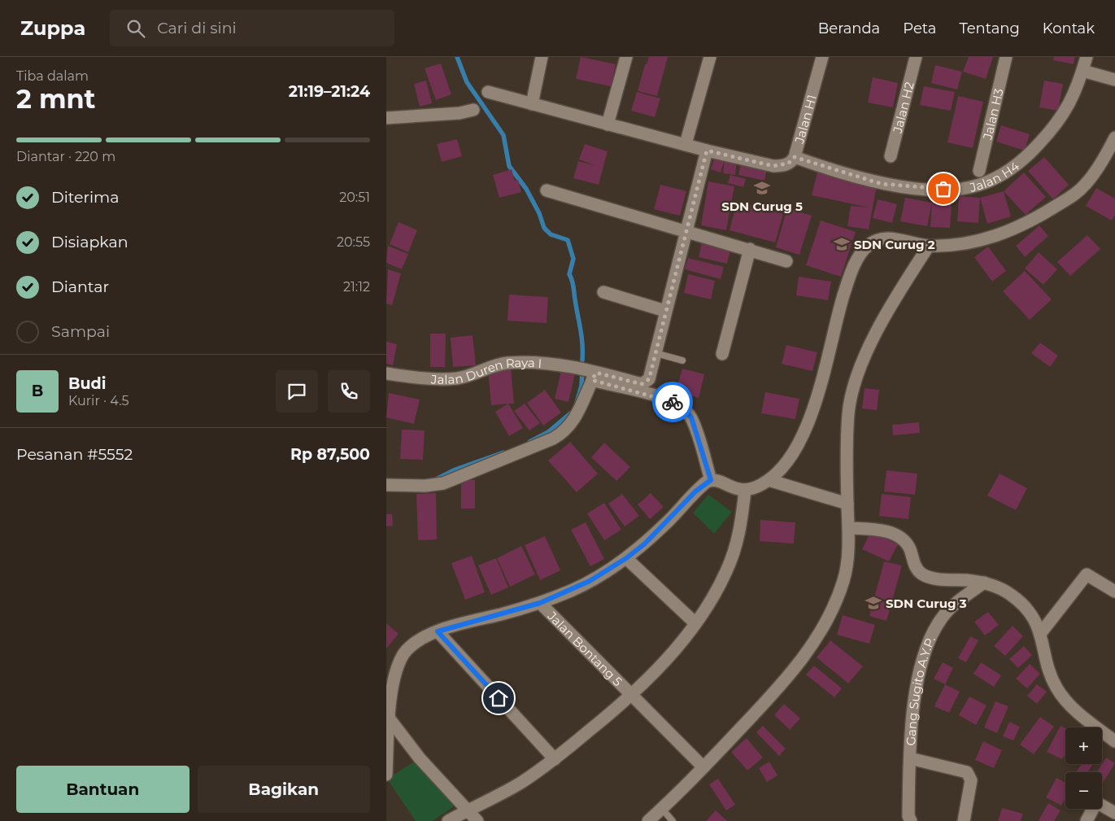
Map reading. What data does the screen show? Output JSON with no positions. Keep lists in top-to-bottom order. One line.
{"streets":{"street":["Jalan H2","Jalan H3","Jalan H1","Jalan H4","Jalan Duren Raya I","Jalan Bontang 5","Gang Sugito A.Y.P."]},"crossings":[["Jalan H1","Jalan H4"]],"places":{"school or university":["SDN Curug 5","SDN Curug 2","SDN Curug 3"]},"page":{"header":"Zuppa","search":"Cari di sini","nav":["Beranda","Peta","Tentang","Kontak"],"heading":["2 mnt","Tiba dalam","21:19–21:24"],"panel":["Budi","Kurir · 4.5","Pesanan #5552","Rp 87,500"],"bar":"Diantar · 220 m","list":[["Diterima","20:51"],["Disiapkan","20:55"],["Diantar","21:12"],"Sampai"],"round":"B","map_buttons":["+","−"],"buttons":["Bantuan","Bagikan"]}}
